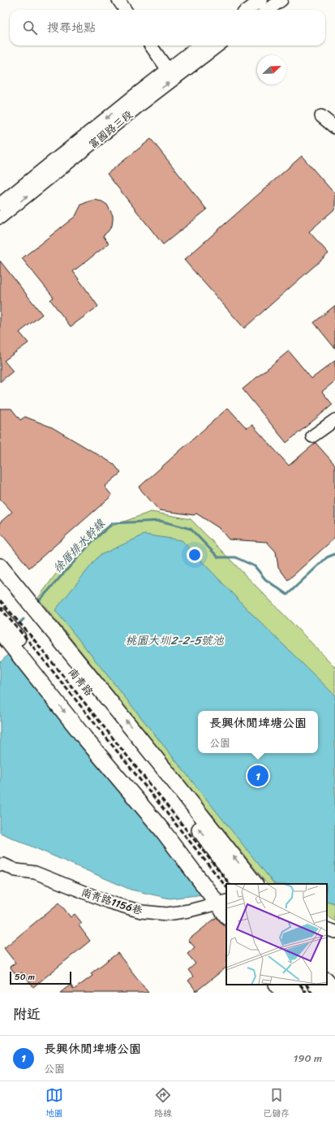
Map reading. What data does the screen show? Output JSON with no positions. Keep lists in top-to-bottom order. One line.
{"streets":{"main road":["南青路"],"street":["富國路三段","南青路1156巷"]},"crossings":[["南青路","南青路1156巷"]],"water":["徐厝排水幹線","桃園大圳2-2-5號池"],"scale_bar":"50 m","north":"top right","page":{"search":"搜尋地點","popup":["長興休閒埤塘公園","公園"],"pins":"1","scale":"50 m","heading":"附近","list":[{"mark":"1","name":"長興休閒埤塘公園","note":"公園","value":"190 m"}],"nav":["地圖","路線","已儲存"]}}
